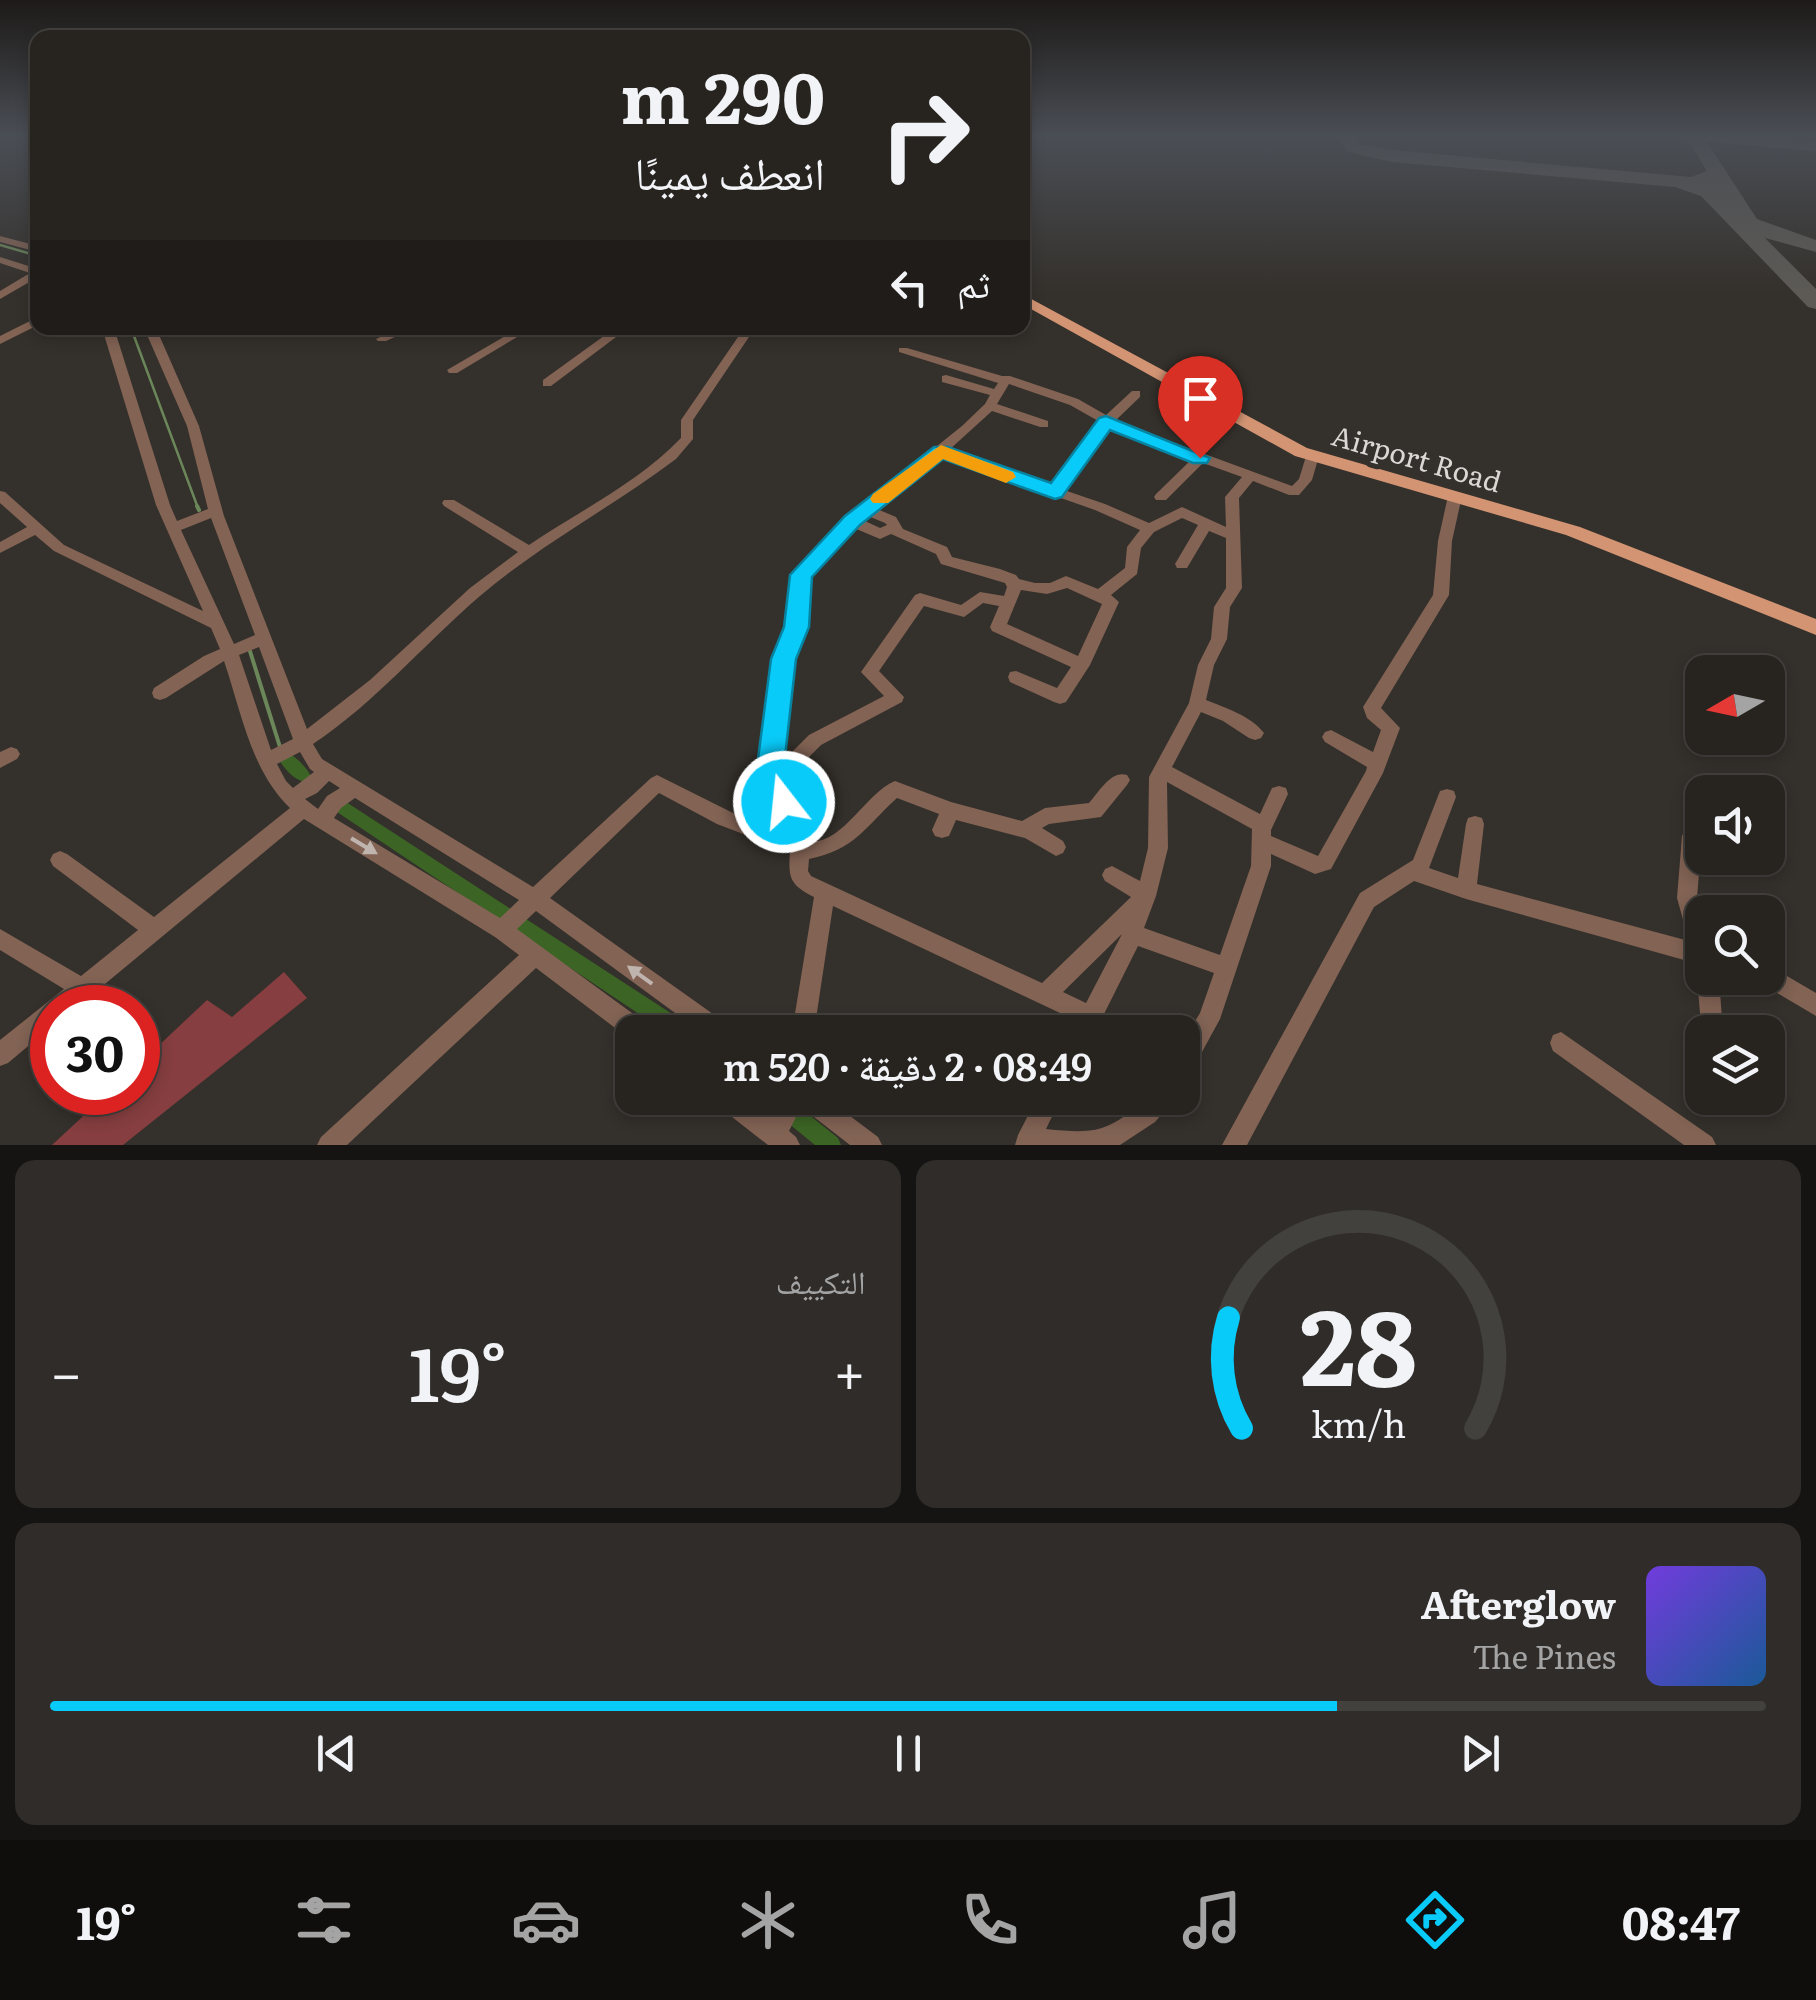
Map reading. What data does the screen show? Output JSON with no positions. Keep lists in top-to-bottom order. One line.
{"streets":{"main road":["Airport Road"]},"north":"left","page":{"turn":["290 m","انعطف يمينًا"],"then":"ثم","limit":"30","trip":"08:49 · 2 دقيقة · 520 m","tile":"التكييف","heat":["−","19°","+"],"song":["Afterglow","The Pines"],"tabs":["08:47","19°"],"gauge":["28","km/h"]}}
